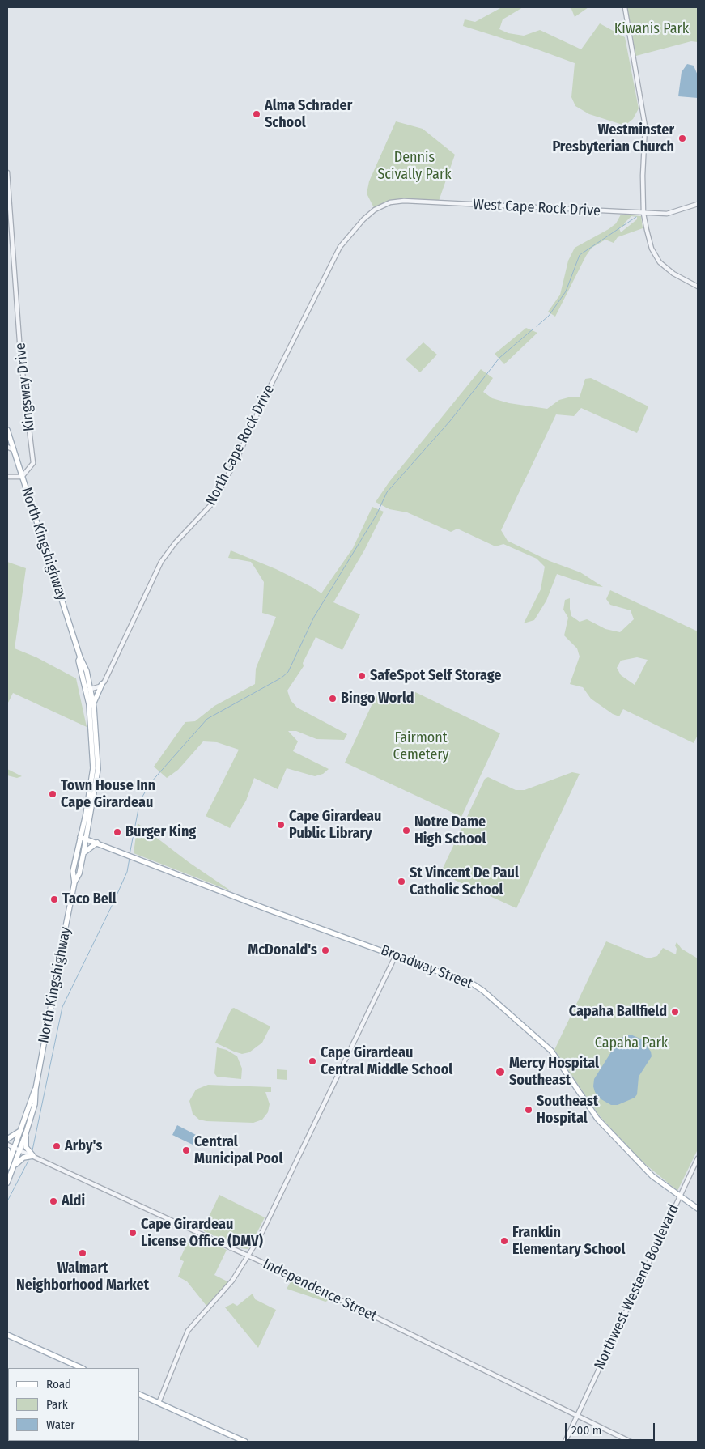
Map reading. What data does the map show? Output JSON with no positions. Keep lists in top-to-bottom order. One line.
{"streets":{"main road":["North Kingshighway","Broadway Street"],"street":["West Cape Rock Drive","Kingsway Drive","North Cape Rock Drive","Northwest Westend Boulevard","Independence Street"]},"crossings":[["West Cape Rock Drive","North Cape Rock Drive"],["Kingsway Drive","North Kingshighway"],["North Kingshighway","Broadway Street"],["North Kingshighway","Independence Street"],["Broadway Street","Northwest Westend Boulevard"],["Northwest Westend Boulevard","Independence Street"]],"parks":["Kiwanis Park","Dennis Scivally Park","Fairmont Cemetery","Capaha Park"],"places":["Alma Schrader School","Westminster Presbyterian Church","SafeSpot Self Storage","Bingo World","Town House Inn Cape Girardeau","Cape Girardeau Public Library","Notre Dame High School","Burger King","St Vincent De Paul Catholic School","Taco Bell","McDonald's","Capaha Ballfield","Cape Girardeau Central Middle School","Mercy Hospital Southeast","Southeast Hospital","Arby's","Central Municipal Pool","Aldi","Cape Girardeau License Office (DMV)","Franklin Elementary School","Walmart Neighborhood Market"],"legend":["Road","Park","Water"],"scale_bar":"200 m"}
